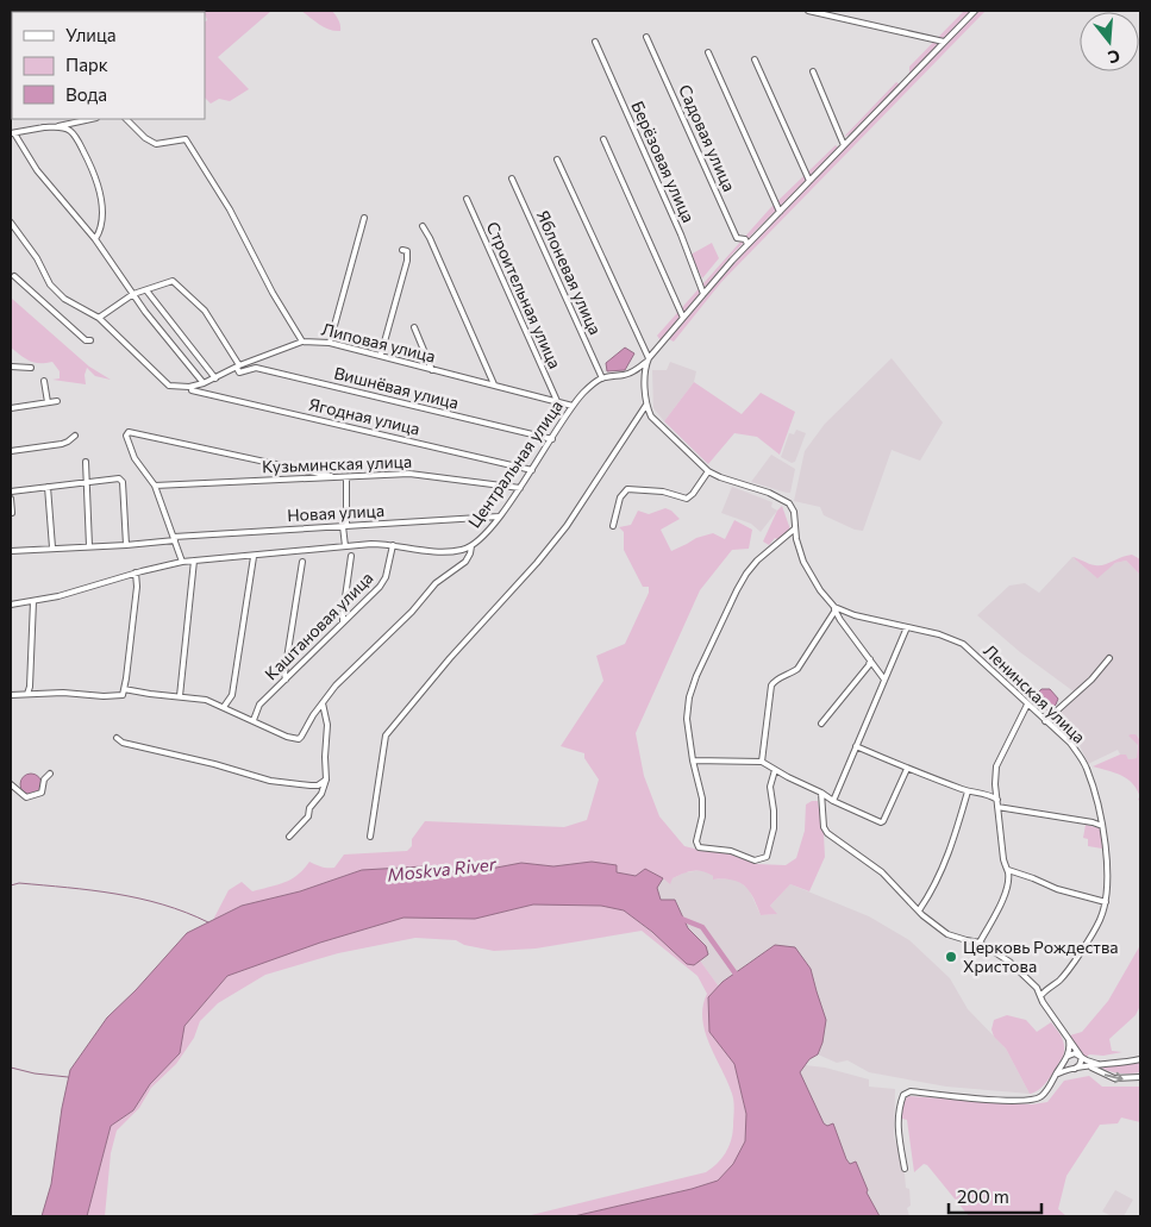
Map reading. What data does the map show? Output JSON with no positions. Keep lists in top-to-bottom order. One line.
{"streets":{"street":["Садовая улица","Берёзовая улица","Яблоневая улица","Строительная улица","Липовая улица","Вишнёвая улица","Ягодная улица","Кузьминская улица","Центральная улица","Новая улица","Каштановая улица","Ленинская улица"]},"crossings":[["Садовая улица","Центральная улица"],["Берёзовая улица","Центральная улица"],["Яблоневая улица","Центральная улица"],["Строительная улица","Липовая улица"],["Липовая улица","Вишнёвая улица"],["Липовая улица","Центральная улица"],["Вишнёвая улица","Центральная улица"],["Ягодная улица","Центральная улица"],["Кузьминская улица","Центральная улица"],["Центральная улица","Новая улица"],["Центральная улица","Каштановая улица"]],"water":["Moskva River"],"places":["Церковь Рождества Христова"],"legend":["Улица","Парк","Вода"],"scale_bar":"200 m","north":"bottom"}
